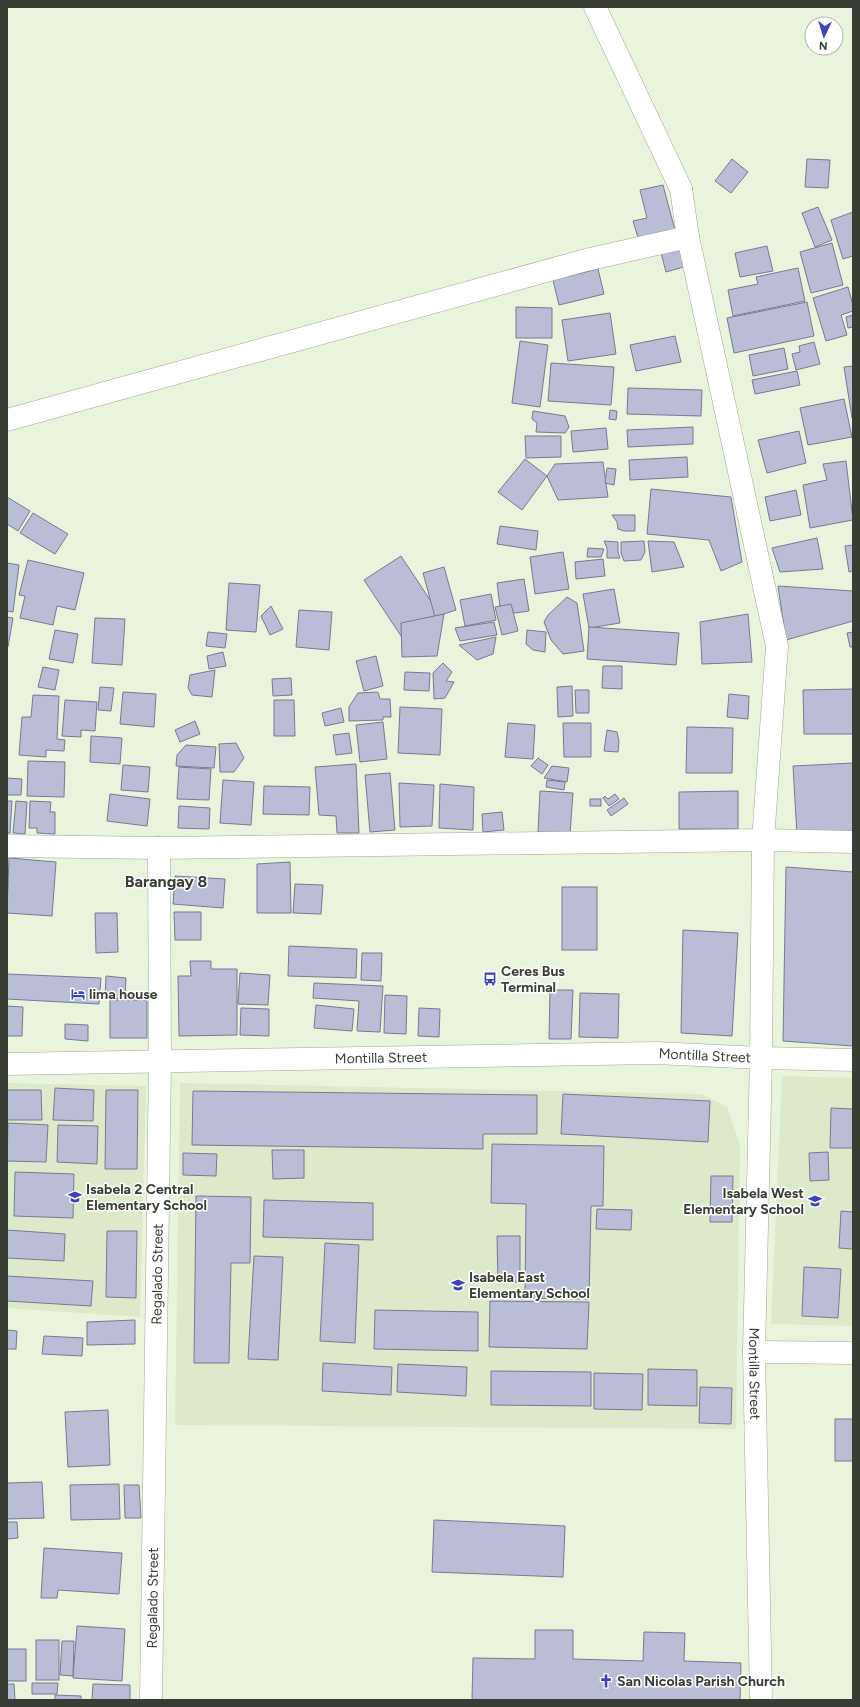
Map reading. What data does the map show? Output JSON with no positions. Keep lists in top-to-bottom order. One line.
{"streets":{"street":["Montilla Street","Regalado Street"]},"crossings":[["Montilla Street","Regalado Street"]],"districts":["Barangay 8"],"places":{"bus stop":["Ceres Bus Terminal"],"hotel":["lima house"],"school or university":["Isabela 2 Central Elementary School","Isabela West Elementary School","Isabela East Elementary School"],"church":["San Nicolas Parish Church"]},"north":"bottom"}
